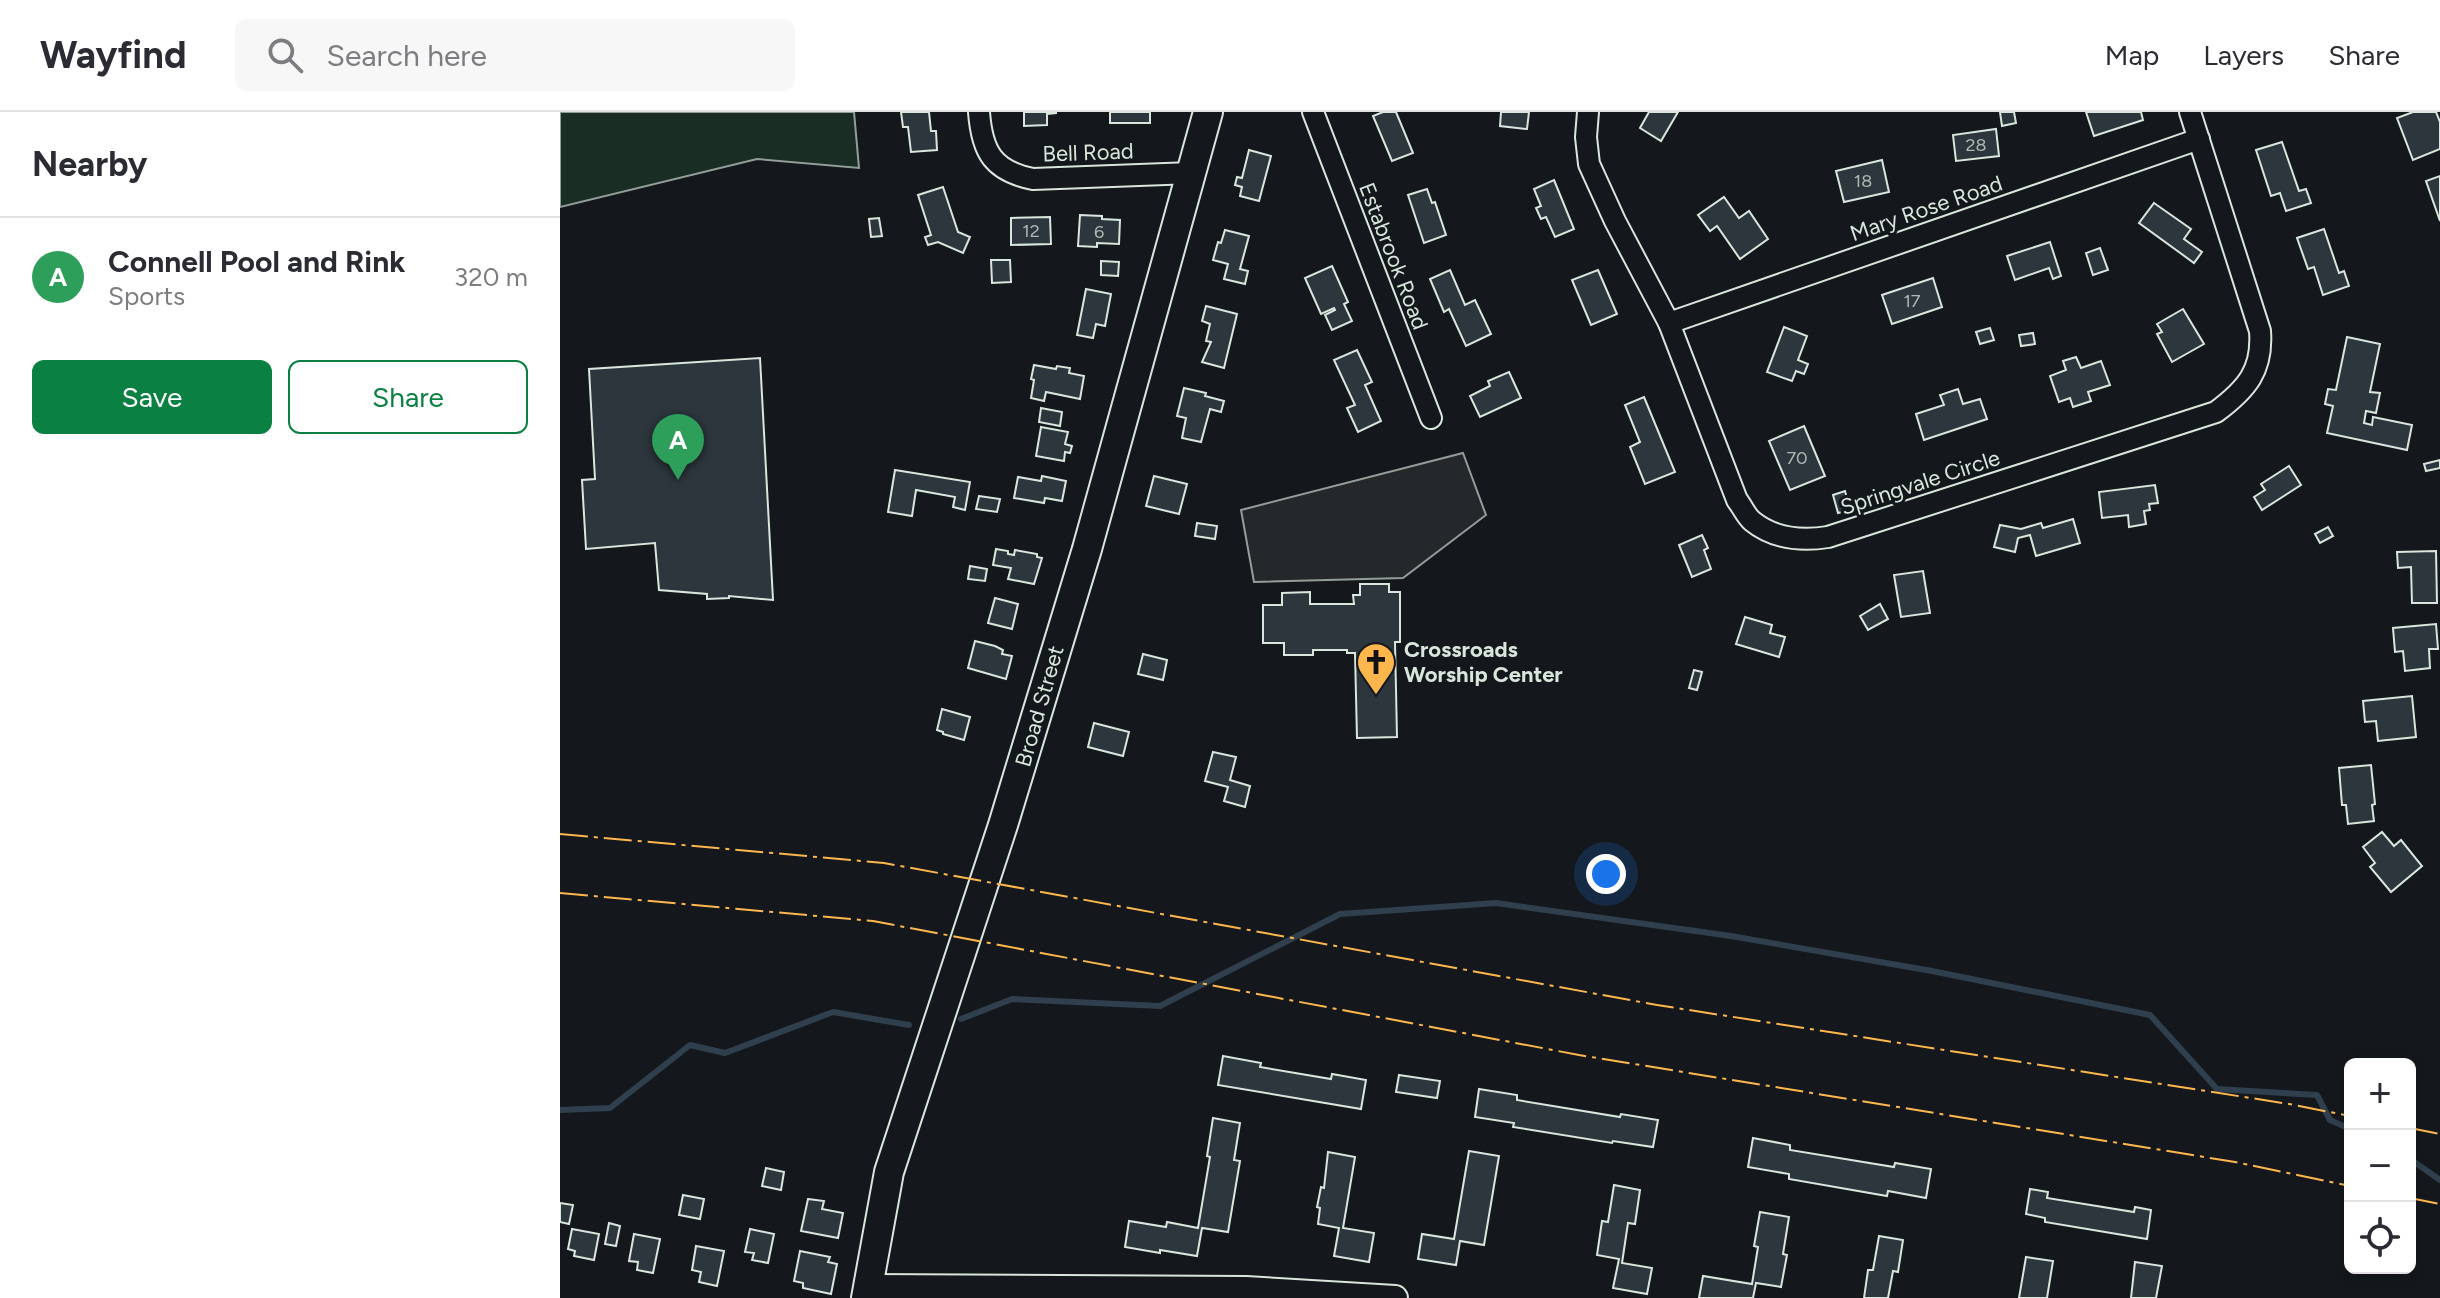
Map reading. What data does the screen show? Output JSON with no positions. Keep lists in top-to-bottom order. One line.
{"streets":{"main road":["Broad Street"],"street":["Bell Road","Mary Rose Road","Estabrook Road","Springvale Circle"]},"crossings":[["Bell Road","Broad Street"],["Mary Rose Road","Springvale Circle"]],"places":{"church":["Crossroads Worship Center"]},"house_numbers":["28","18","12","6","17","70"],"page":{"header":"Wayfind","search":"Search here","nav":["Map","Layers","Share"],"heading":"Nearby","list":[{"mark":"A","name":"Connell Pool and Rink","note":"Sports","value":"320 m"}],"buttons":["Save","Share"],"pins":"A","map_buttons":["+","−"]}}
